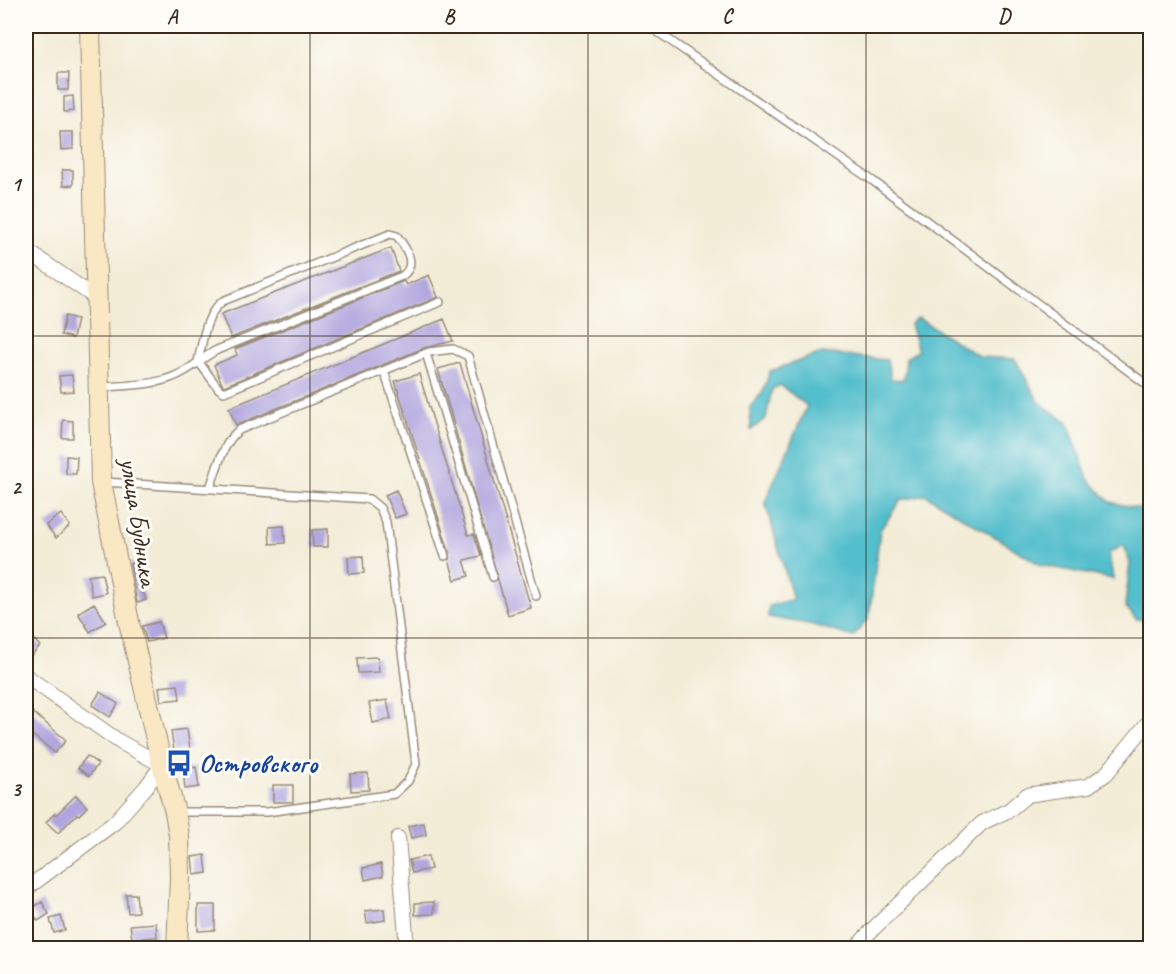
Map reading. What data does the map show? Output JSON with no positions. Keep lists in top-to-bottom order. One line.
{"streets":{"street":["улица Будника"]},"places":{"bus stop":["Островского"]},"grid":{"columns":["A","B","C","D"],"rows":["1","2","3"]}}
